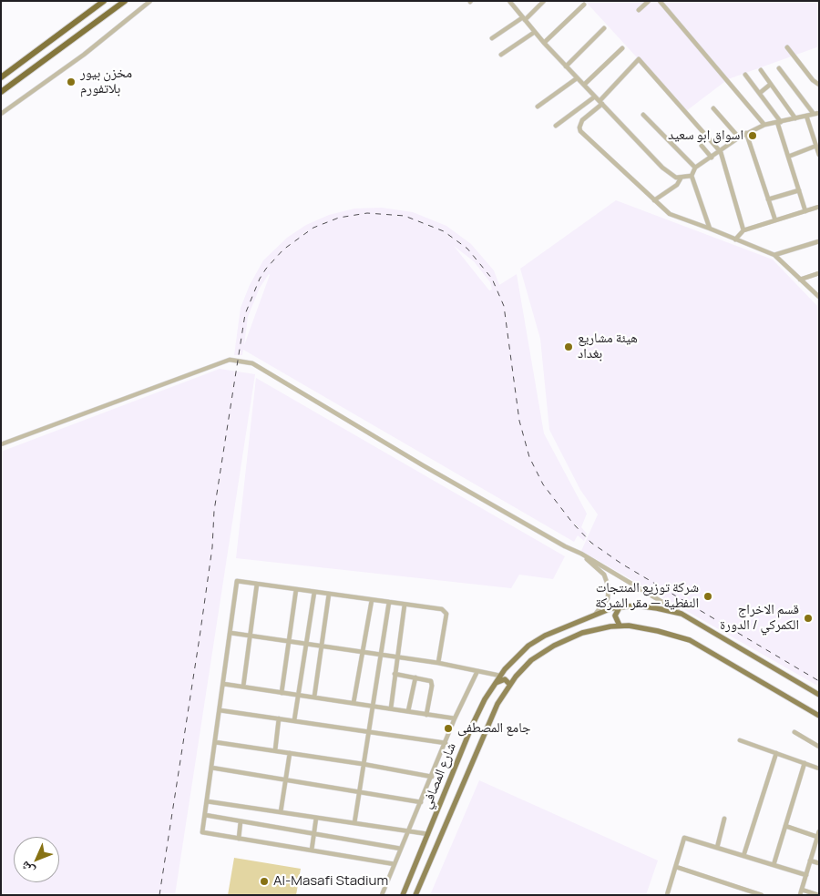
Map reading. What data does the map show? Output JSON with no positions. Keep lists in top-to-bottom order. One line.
{"streets":{"main road":["شارع المصافي"]},"places":["مخزن بيور بلاتفورم","اسواق ابو سعيد","هيئة مشاريع بغداد","شركة توزيع المنتجات النفطية — مقر الشركة","قسم الاخراج الكمركي / الدورة","جامع المصطفى","Al-Masafi Stadium"],"north":"bottom left"}
